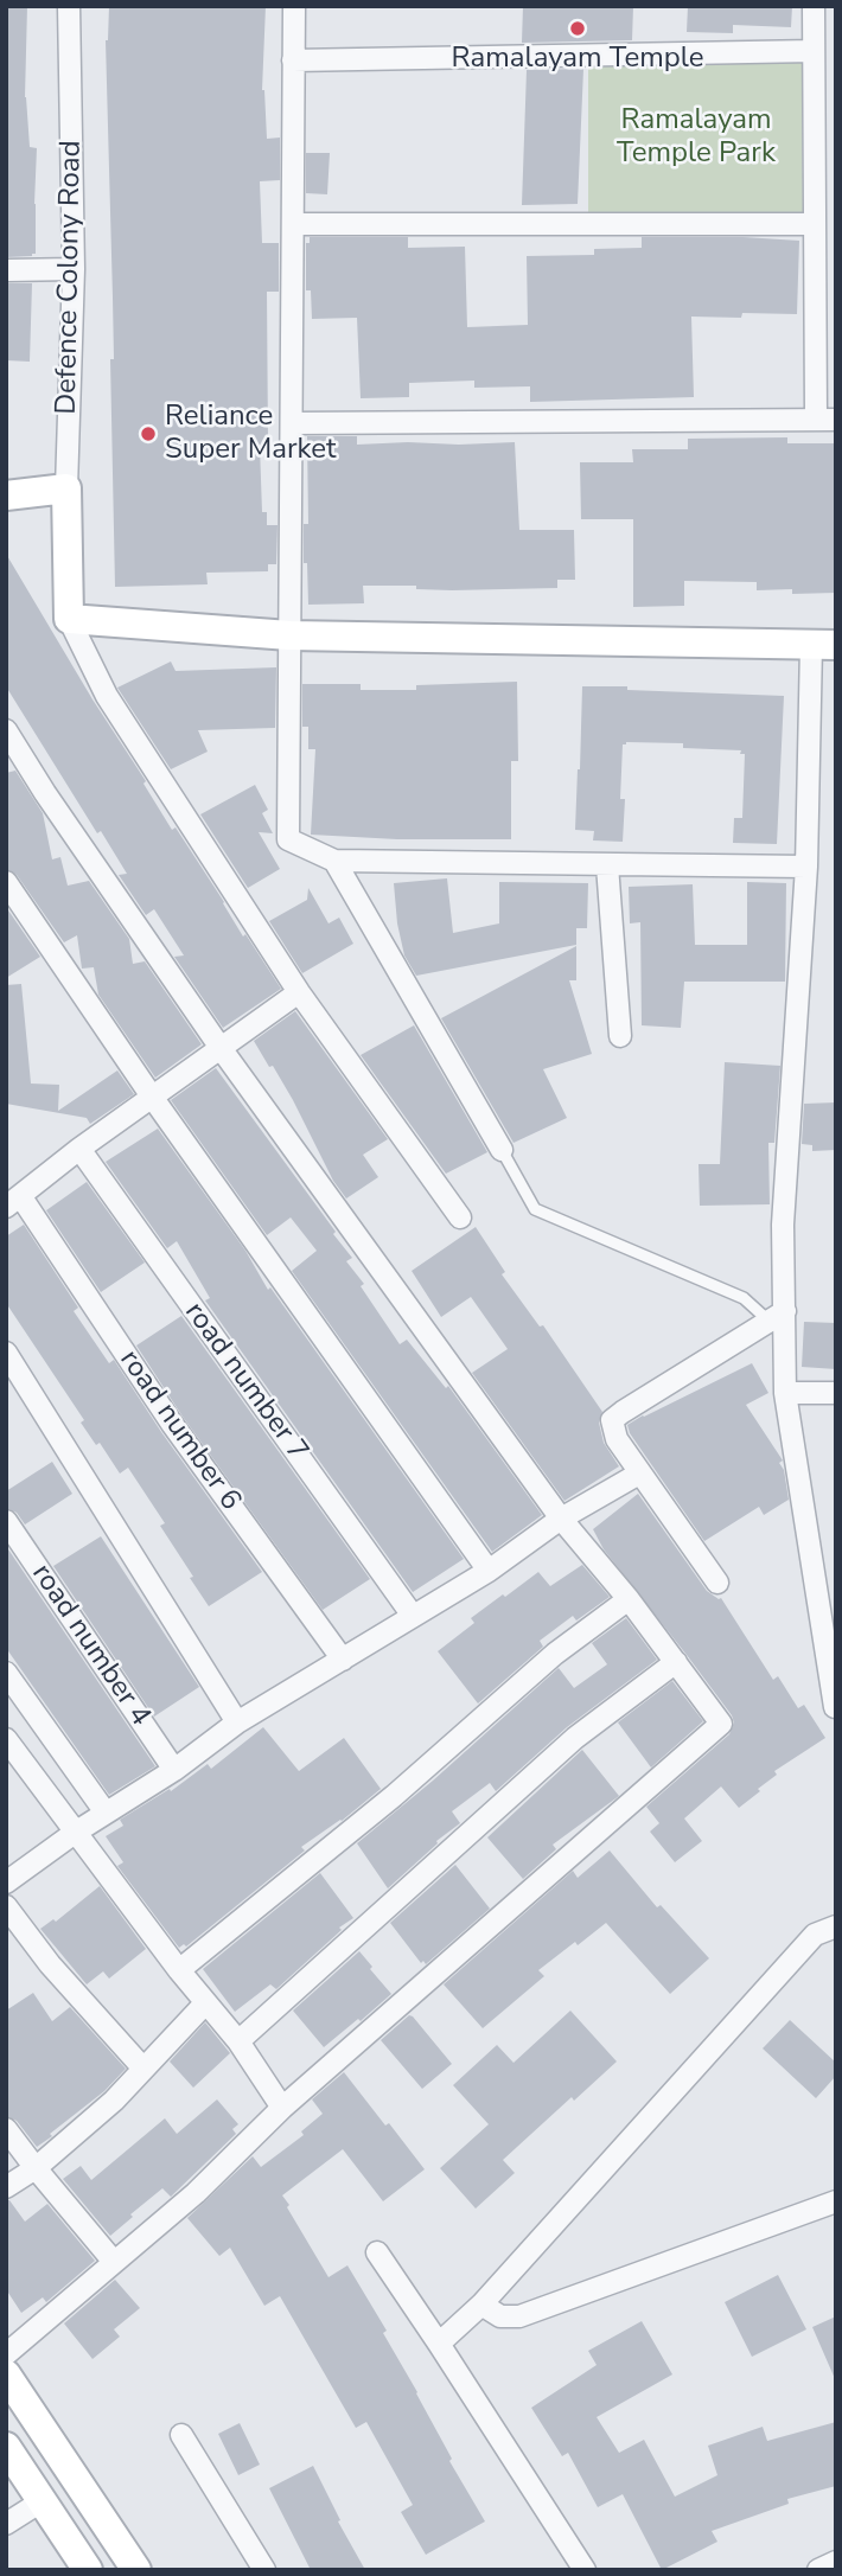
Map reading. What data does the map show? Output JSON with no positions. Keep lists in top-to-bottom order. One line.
{"streets":{"street":["Defence Colony Road","road number 7","road number 6","road number 4"]},"parks":["Ramalayam Temple Park"],"places":["Ramalayam Temple","Reliance Super Market"]}
